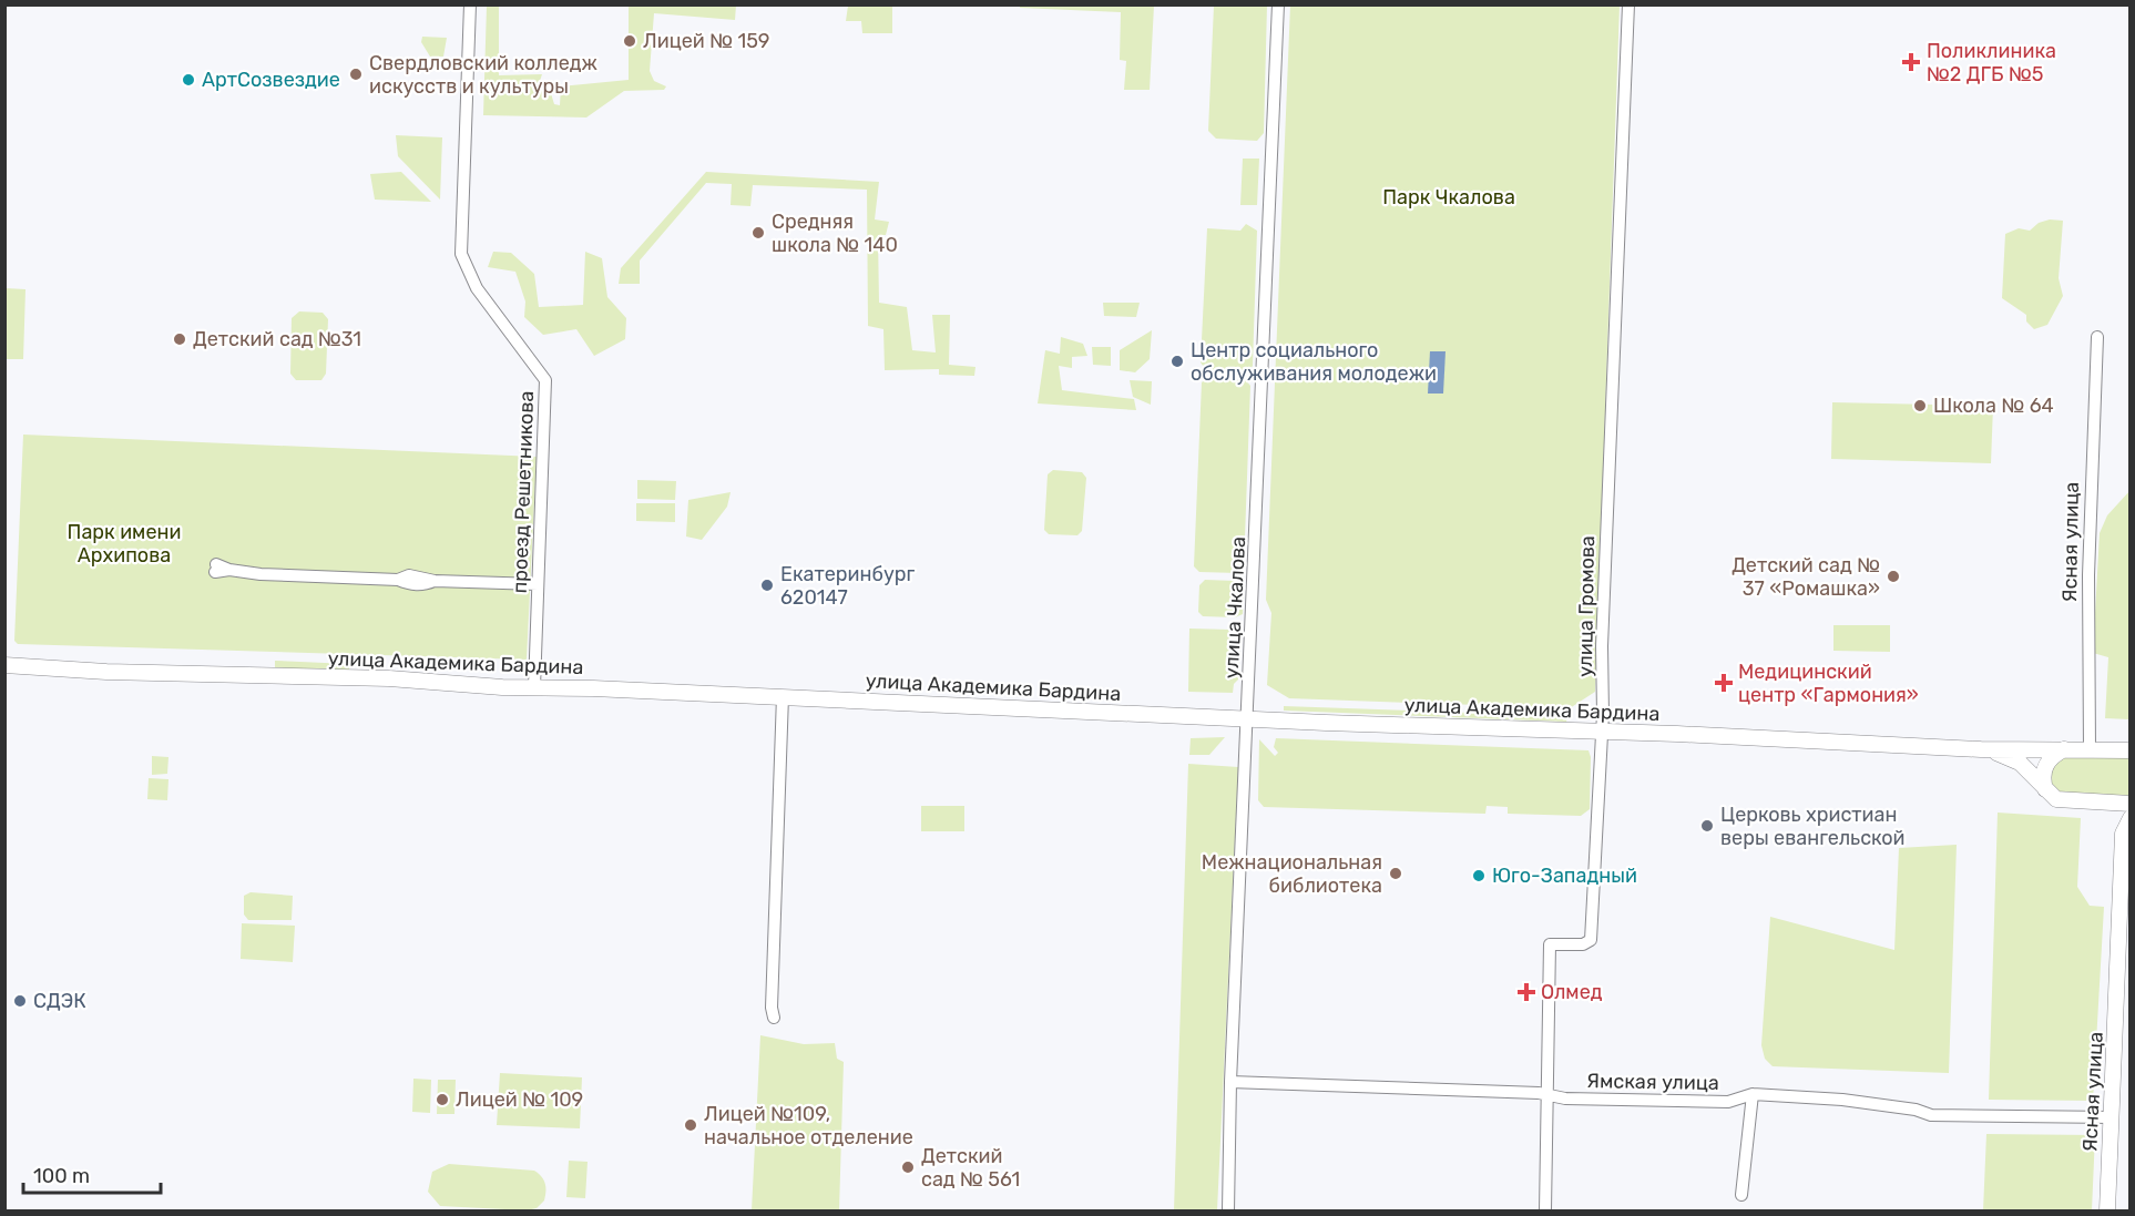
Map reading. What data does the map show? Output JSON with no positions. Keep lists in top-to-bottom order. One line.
{"streets":{"street":["проезд Решетникова","Ясная улица","улица Громова","улица Чкалова","улица Академика Бардина","Ямская улица"]},"crossings":[["проезд Решетникова","улица Академика Бардина"],["Ясная улица","улица Академика Бардина"],["Ясная улица","Ямская улица"],["улица Громова","улица Академика Бардина"],["улица Громова","Ямская улица"],["улица Чкалова","улица Академика Бардина"],["улица Чкалова","Ямская улица"]],"parks":["Парк Чкалова","Парк имени Архипова"],"places":{"other":["Лицей № 159","Свердловский колледж искусств и культуры","АртСозвездие","Средняя школа № 140","Детский сад №31","Центр социального обслуживания молодежи","Школа № 64","Детский сад № 37 «Ромашка»","Екатеринбург 620147","Церковь христиан веры евангельской","Межнациональная библиотека","Юго-Западный","СДЭК","Лицей № 109","Лицей №109, начальное отделение","Детский сад № 561"],"health":["Поликлиника №2 ДГБ №5","Медицинский центр «Гармония»","Олмед"]},"scale_bar":"100 m"}
